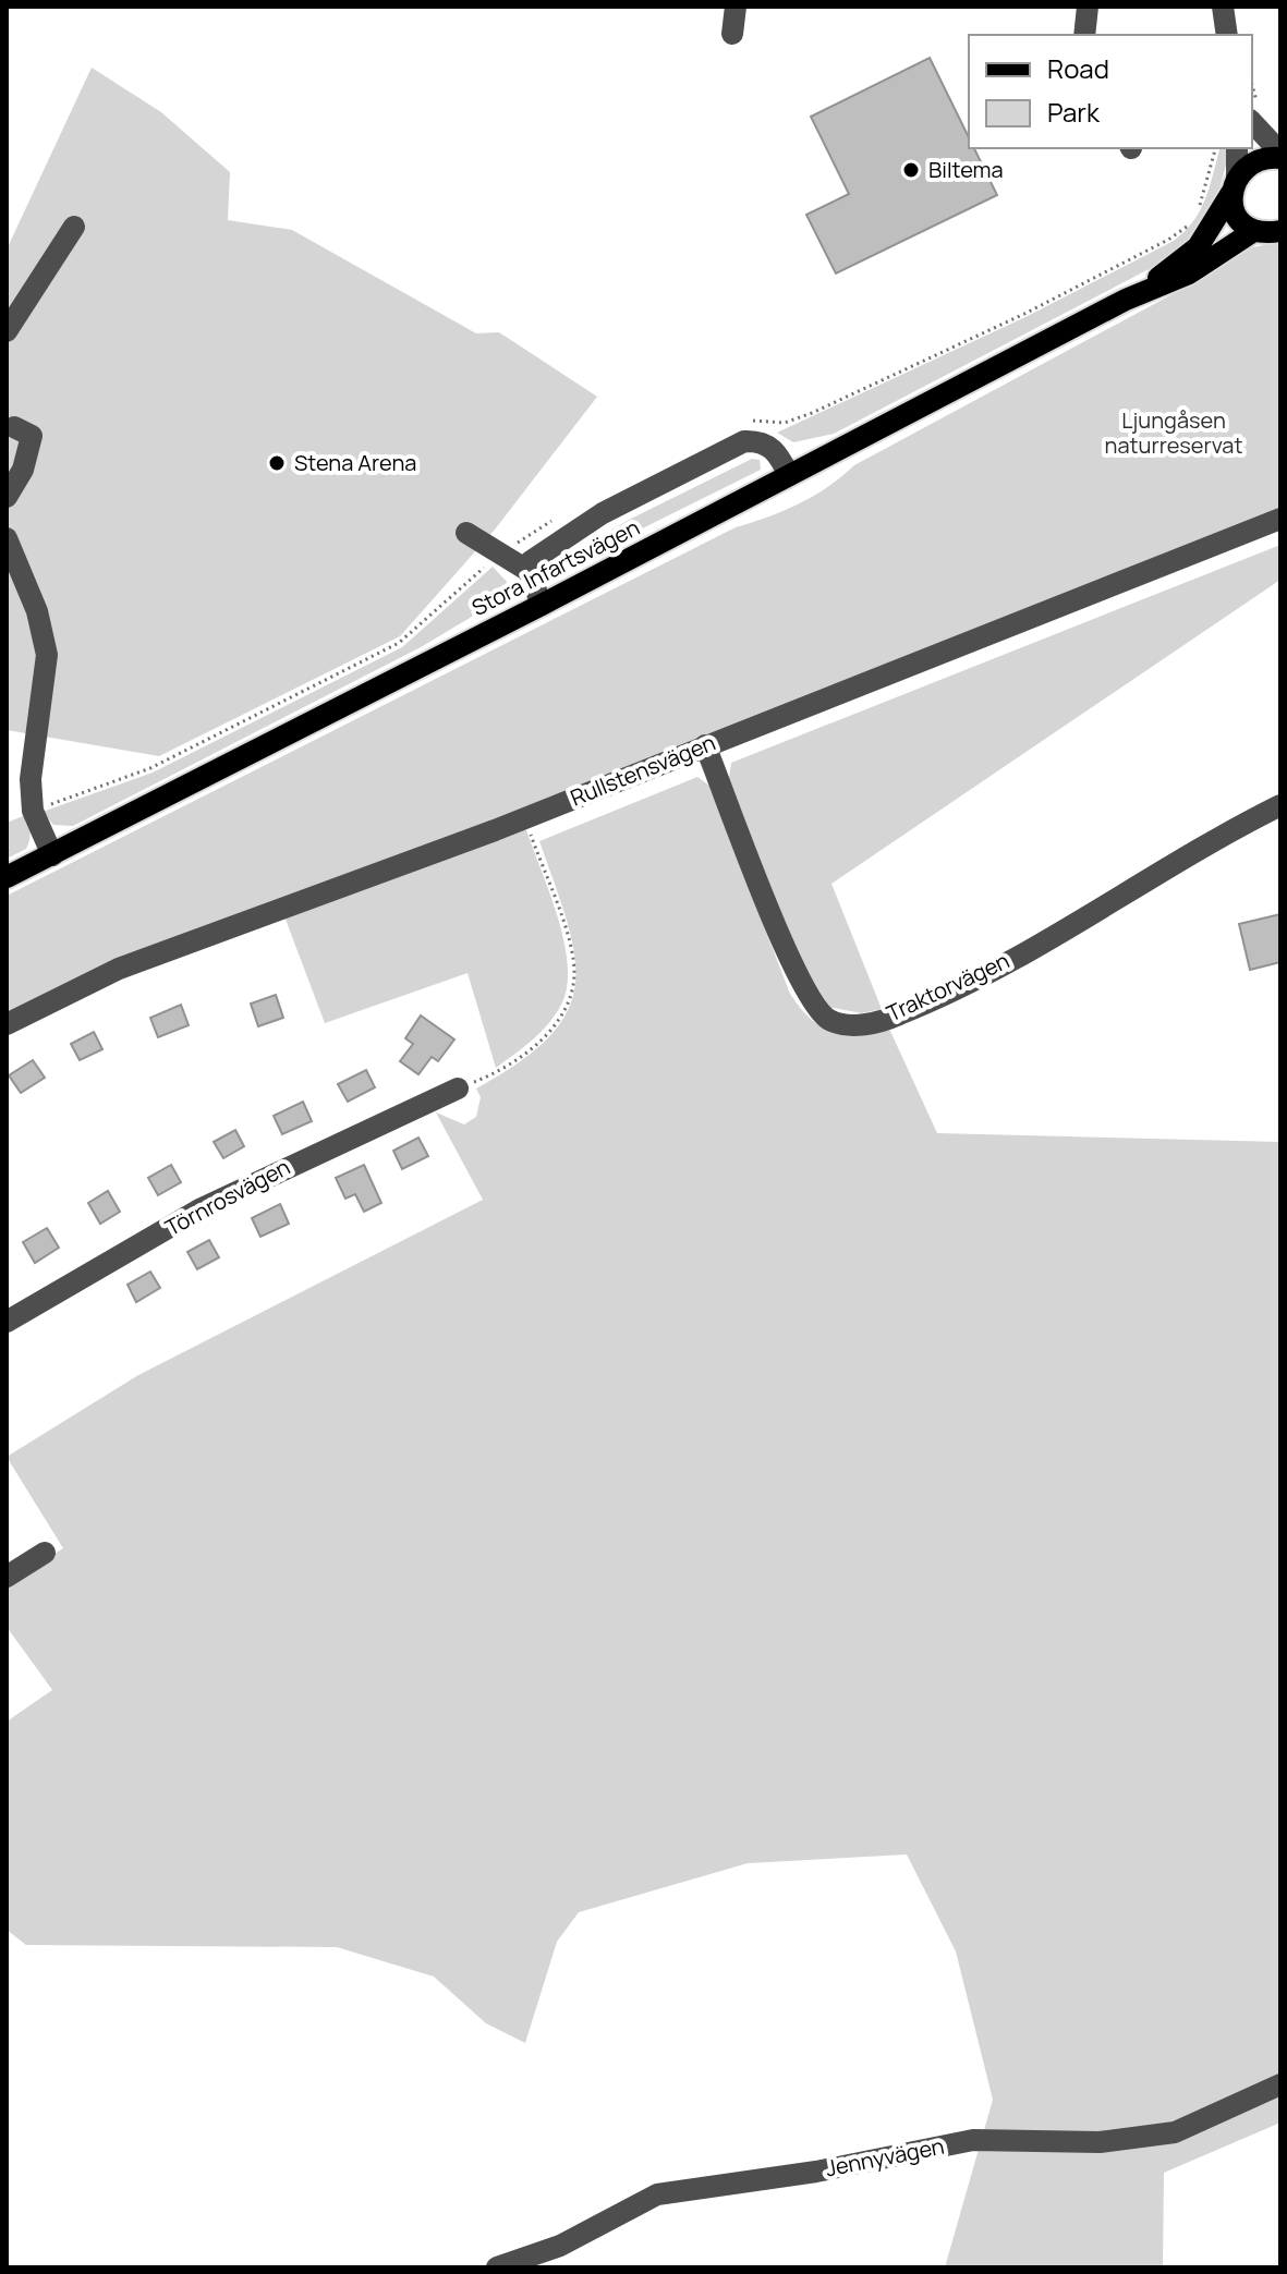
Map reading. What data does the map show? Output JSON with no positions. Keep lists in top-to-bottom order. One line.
{"streets":{"main road":["Stora Infartsvägen"],"street":["Rullstensvägen","Traktorvägen","Törnrosvägen","Jennyvägen"]},"crossings":[["Rullstensvägen","Traktorvägen"]],"parks":["Ljungåsen naturreservat"],"places":["Biltema","Stena Arena"],"legend":["Road","Park"]}
